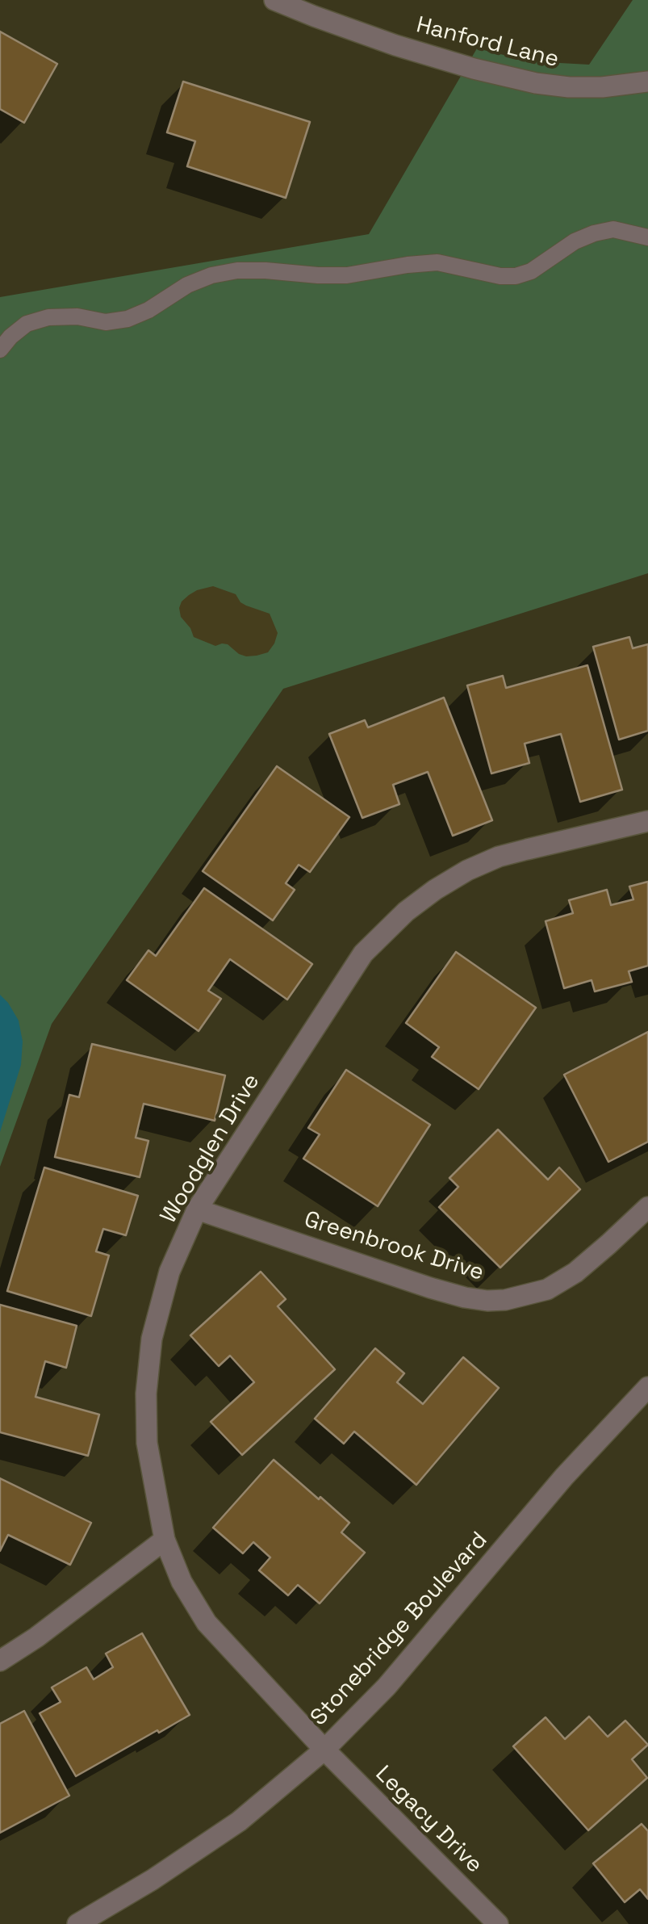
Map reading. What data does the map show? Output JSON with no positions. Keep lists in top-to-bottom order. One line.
{"streets":{"street":["Hanford Lane","Woodglen Drive","Greenbrook Drive","Stonebridge Boulevard","Legacy Drive"]},"crossings":[["Woodglen Drive","Greenbrook Drive"],["Woodglen Drive","Stonebridge Boulevard"],["Woodglen Drive","Legacy Drive"],["Stonebridge Boulevard","Legacy Drive"]]}
